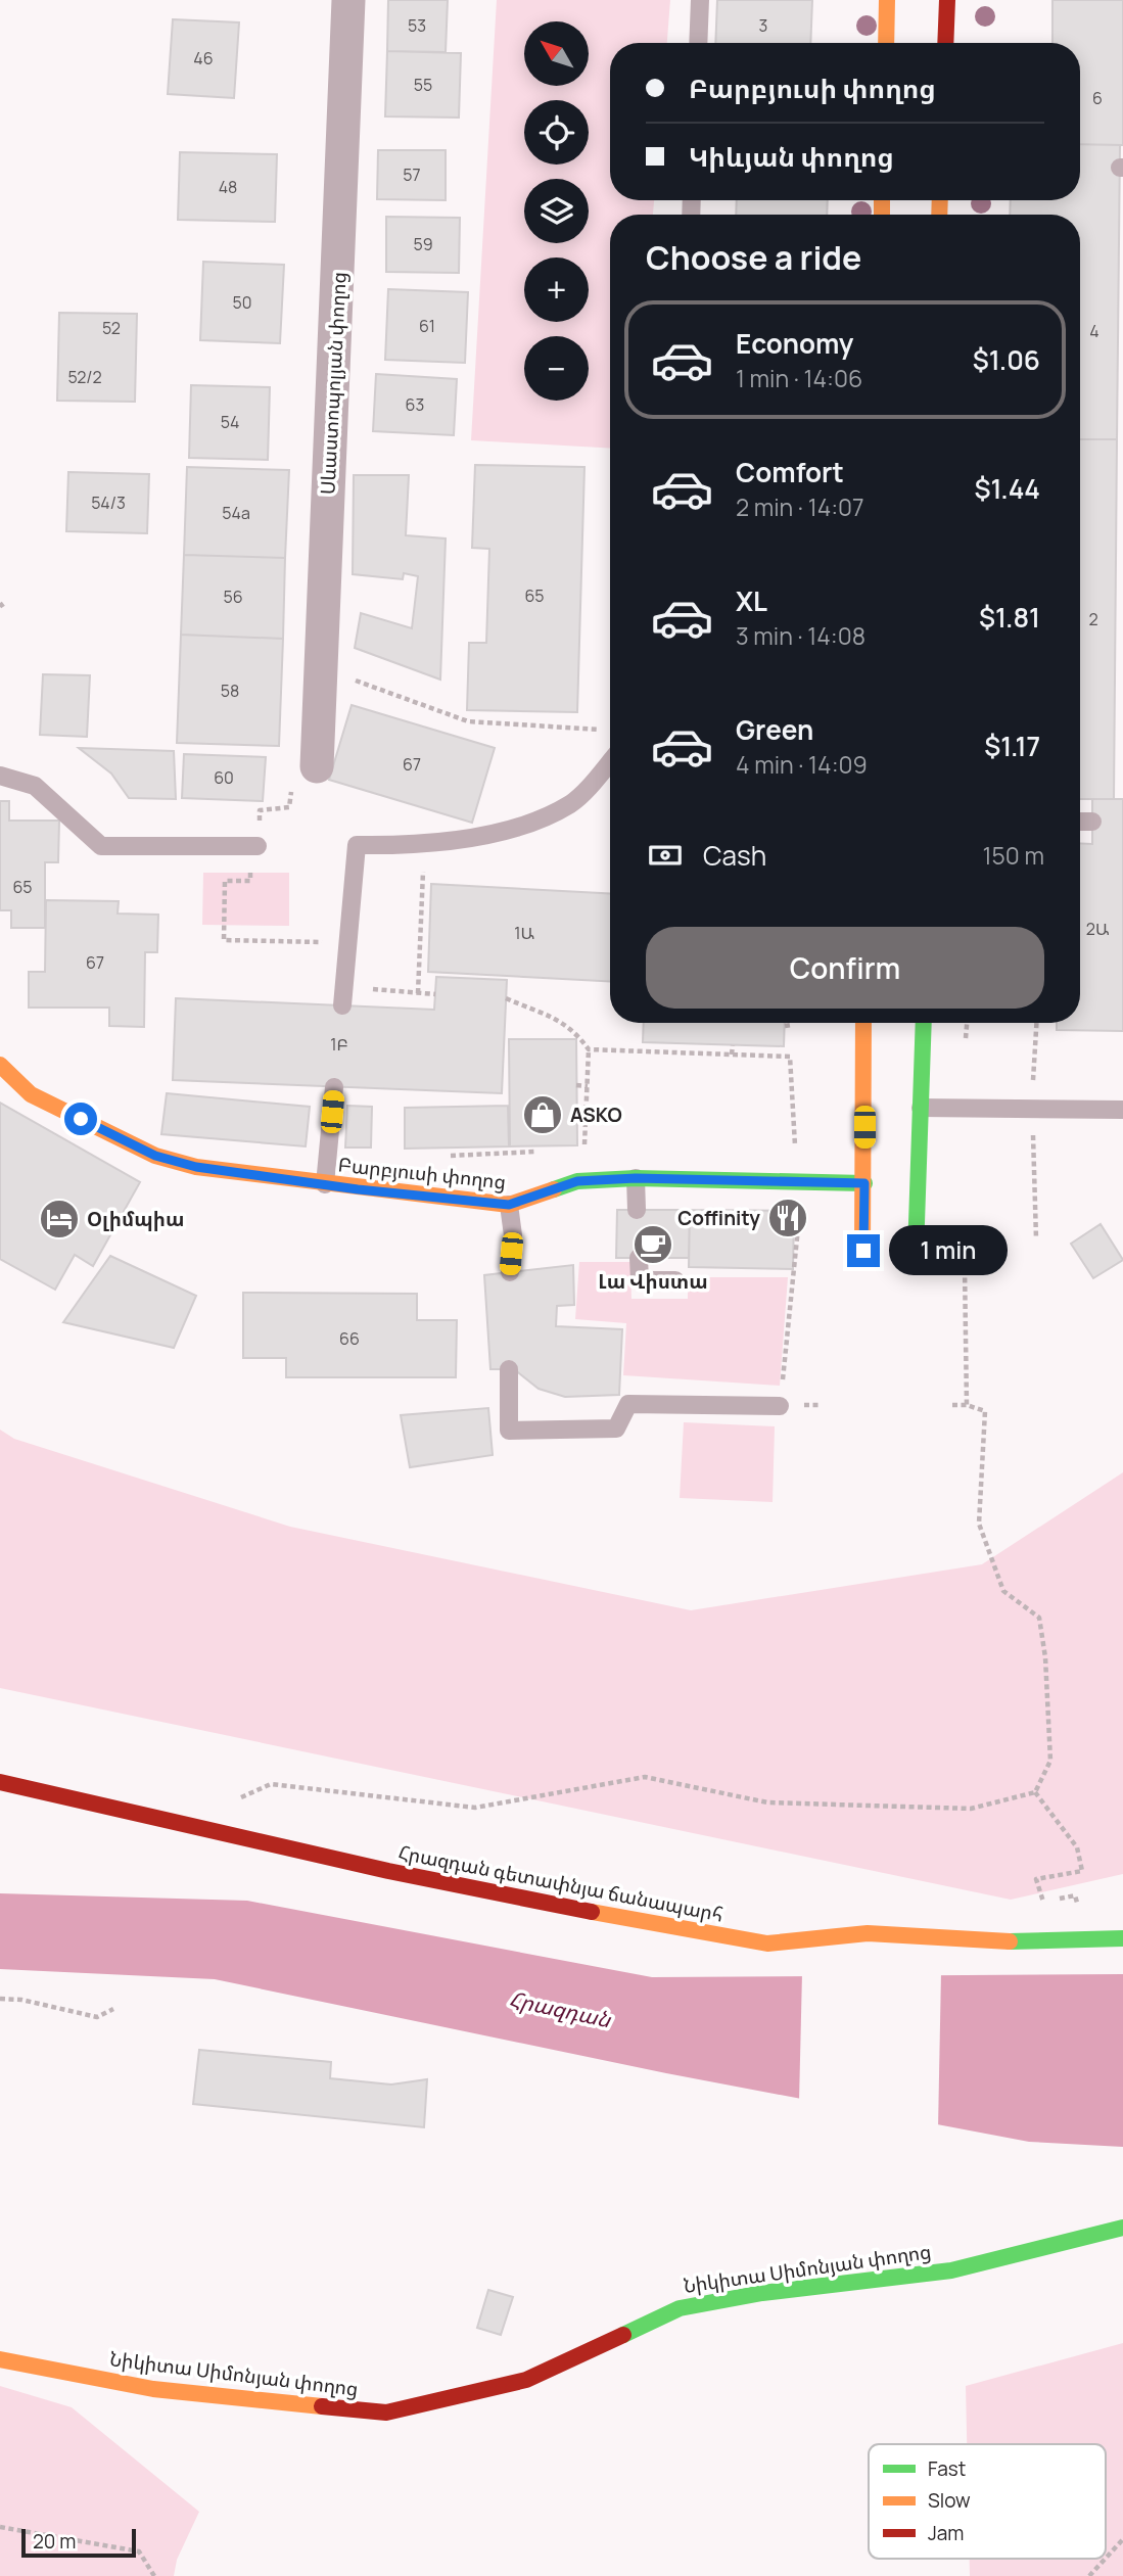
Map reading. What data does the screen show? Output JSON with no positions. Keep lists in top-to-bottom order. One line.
{"streets":{"street":["Սևաստոպոլյան փողոց","Բարբյուսի փողոց","Հրազդան գետափնյա ճանապարհ","Նիկիտա Սիմոնյան փողոց"]},"water":["Հրազդան"],"places":{"shop":["ASKO"],"restaurant":["Coffinity"],"hotel":["Օլիմպիա"],"cafe":["Լա Վիստա"]},"house_numbers":["53","3","46","55","6","57","48","59","50","61","52","4","52/2","63","54","54/3","54a","65","56","2","58","67","60","65","2Ա","1Ա","67","1Բ","66"],"legend":["Fast","Slow","Jam"],"scale_bar":"20 m","north":"top left","page":{"map_buttons":["+","−"],"banner":["Բարբյուսի փողոց","Կիևյան փողոց"],"heading":"Choose a ride","list":[{"name":"Economy","note":"1 min · 14:06","value":"$1.06"},{"name":"Comfort","note":"2 min · 14:07","value":"$1.44"},{"name":"XL","note":"3 min · 14:08","value":"$1.81"},{"name":"Green","note":"4 min · 14:09","value":"$1.17"}],"pay":["Cash","150 m"],"buttons":"Confirm","bubble":"1 min","scale":"20 m"}}
